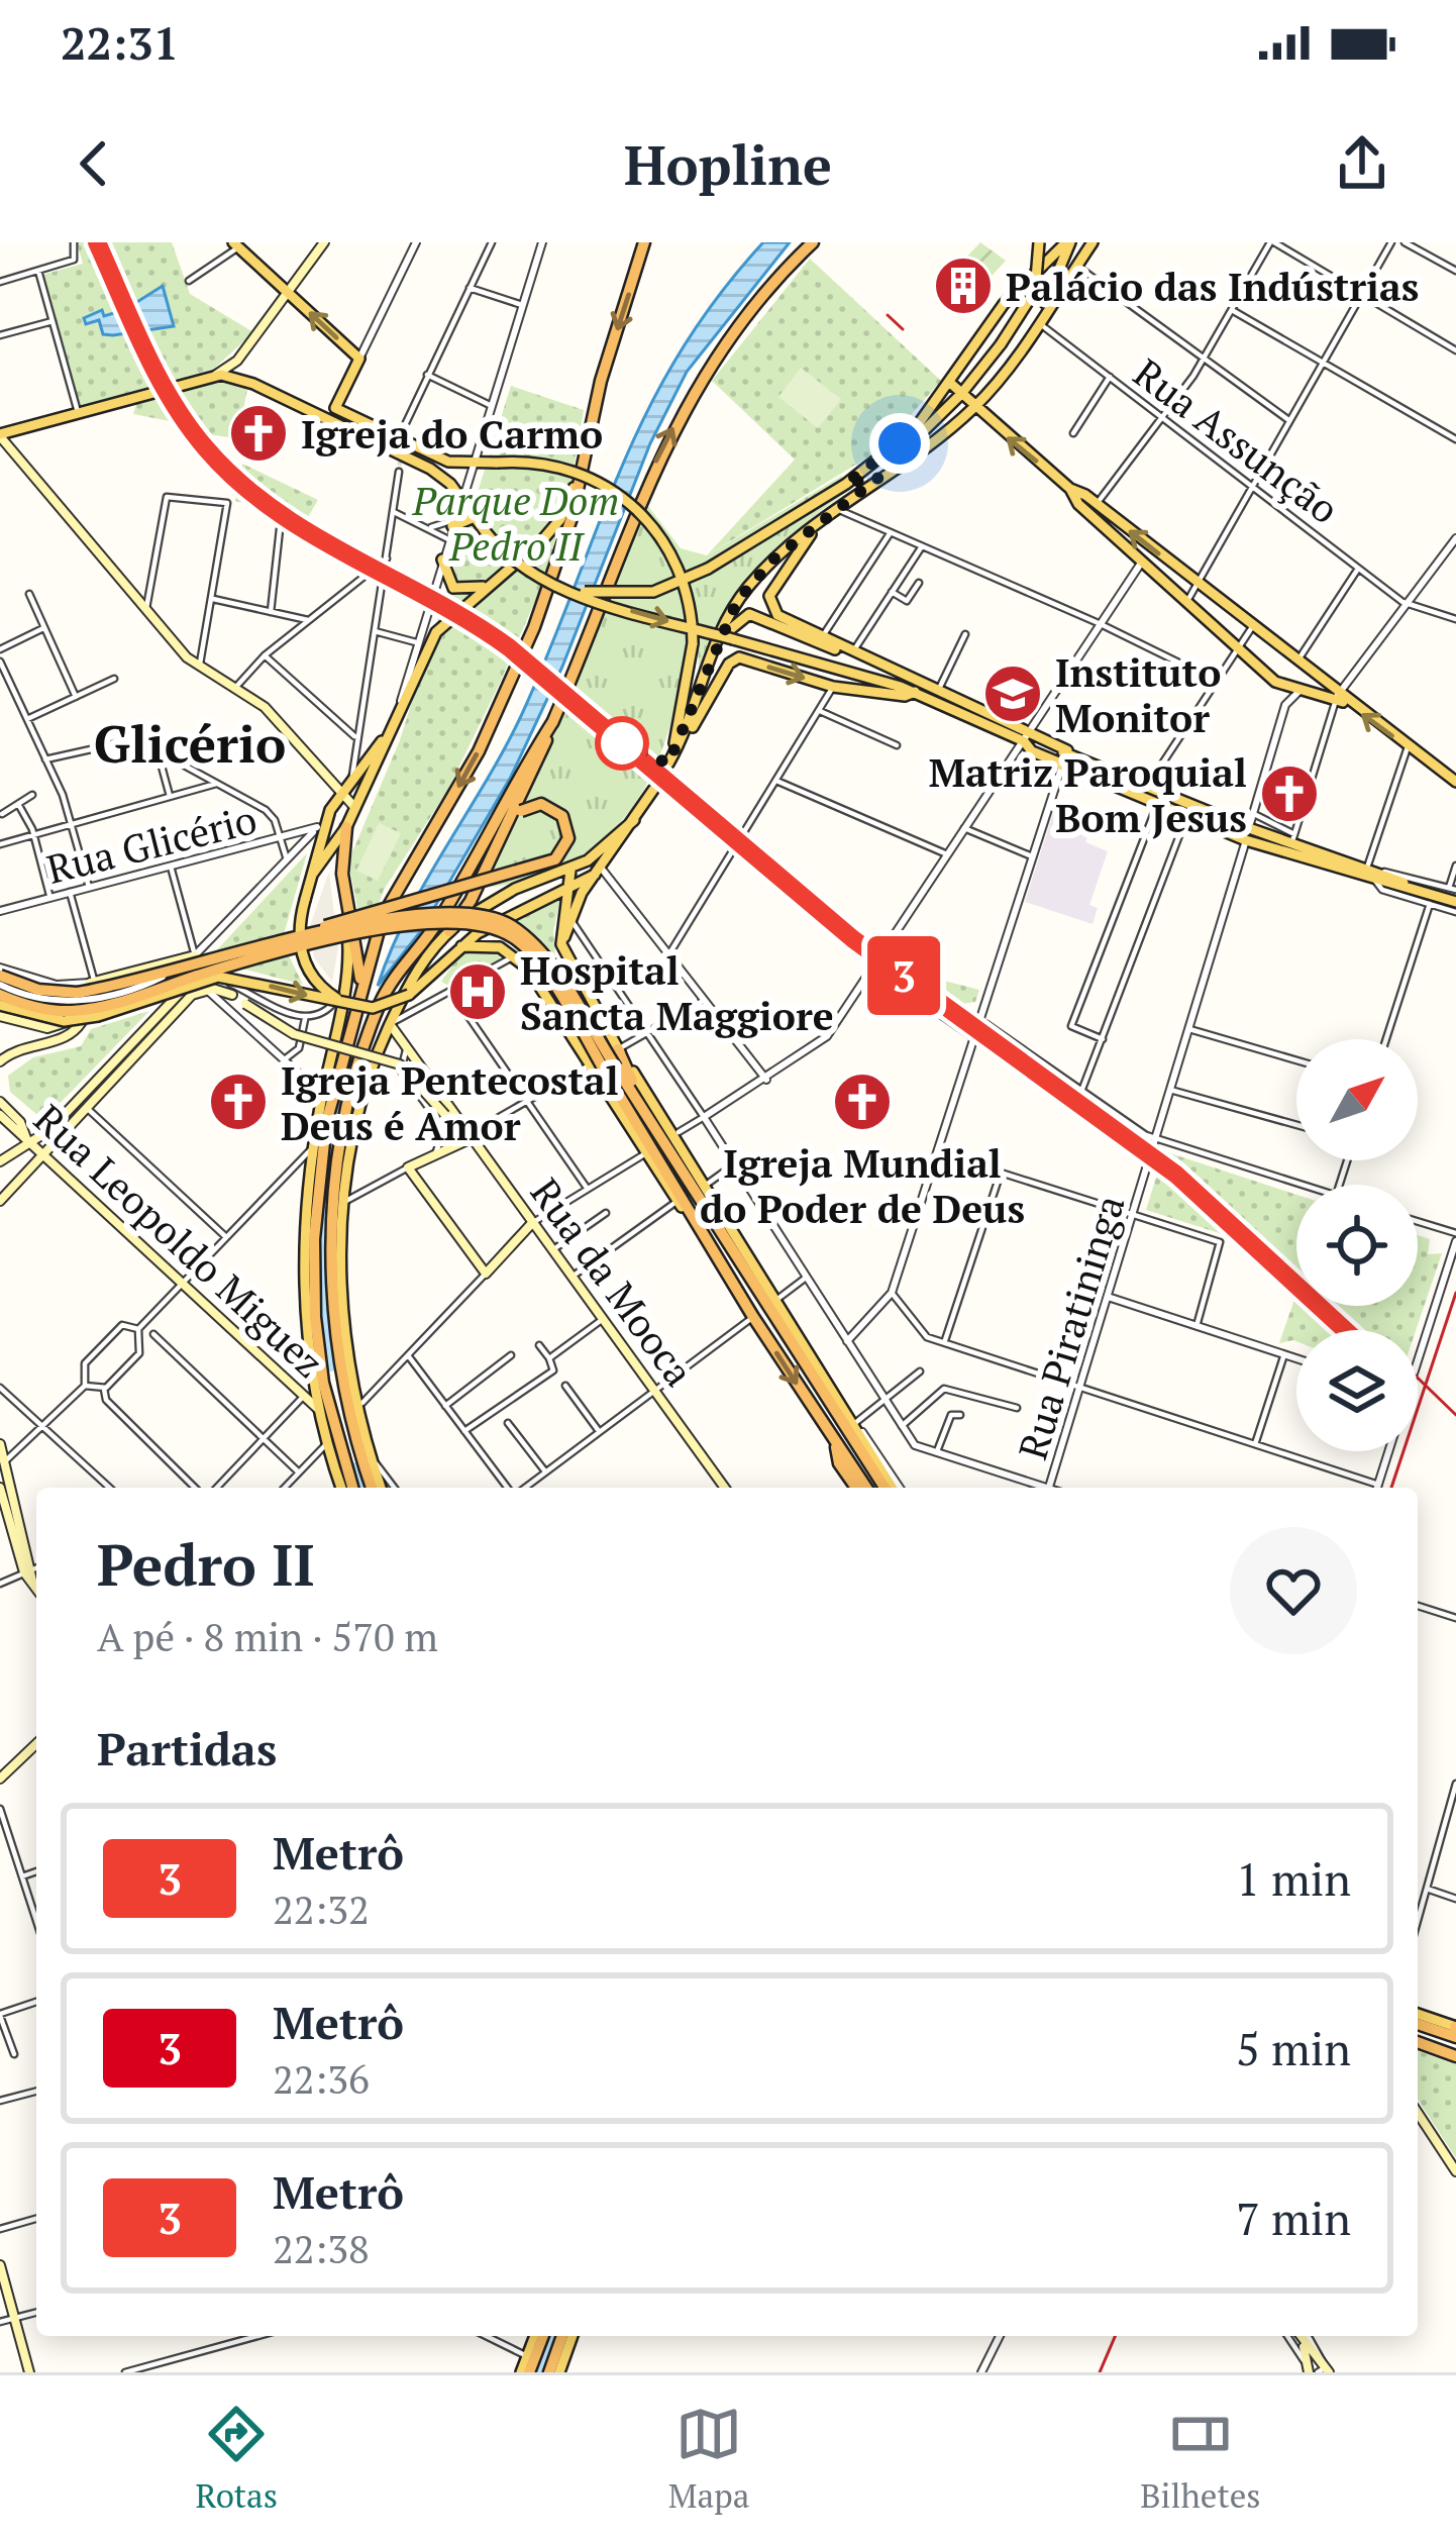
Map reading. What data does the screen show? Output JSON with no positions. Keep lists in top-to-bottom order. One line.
{"streets":{"main road":["Rua Leopoldo Miguez","Rua da Mooca"],"street":["Rua Assunção","Rua Glicério","Rua Piratininga"]},"districts":["Glicério"],"parks":["Parque Dom Pedro II"],"places":{"building":["Palácio das Indústrias"],"church":["Igreja do Carmo","Matriz Paroquial Bom Jesus","Igreja Pentecostal Deus é Amor","Igreja Mundial do Poder de Deus"],"school or university":["Instituto Monitor"],"hospital":["Hospital Sancta Maggiore"]},"lines":["metro line 3"],"north":"top right","page":{"status":"22:31","header":"Hopline","on_map":"3","heading":[["Pedro II","A pé · 8 min · 570 m"],"Partidas"],"list":[{"mark":"3","name":"Metrô","note":"22:32","value":"1 min"},{"mark":"3","name":"Metrô","note":"22:36","value":"5 min"},{"mark":"3","name":"Metrô","note":"22:38","value":"7 min"}],"tabs":["Rotas","Mapa","Bilhetes"]}}
